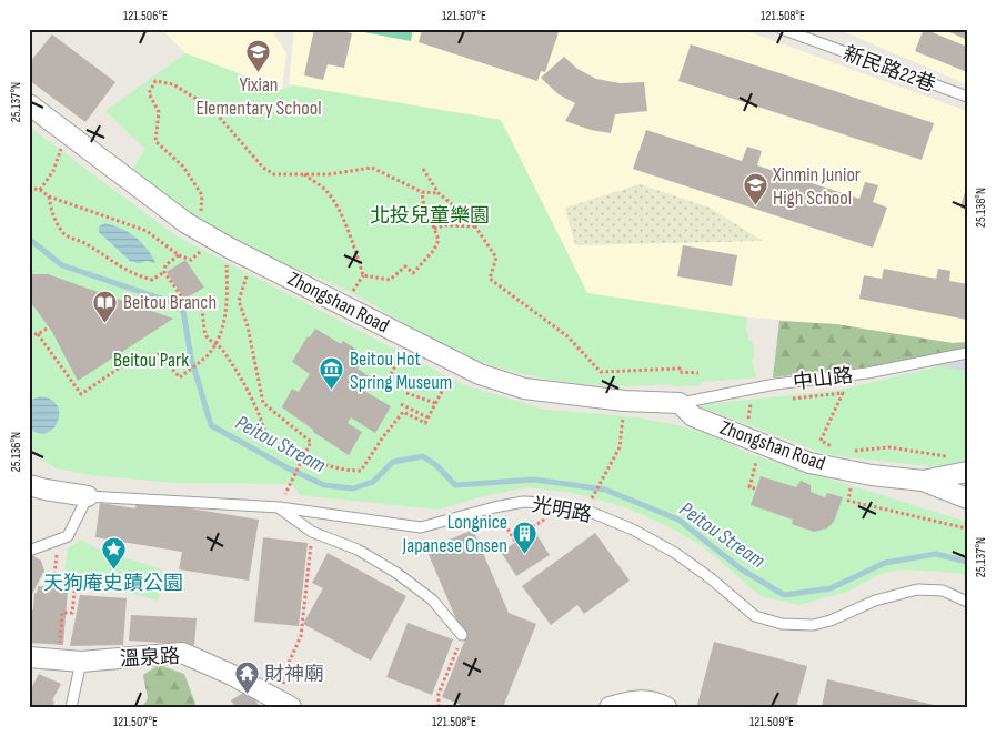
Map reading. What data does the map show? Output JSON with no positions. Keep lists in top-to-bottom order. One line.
{"streets":{"street":["Zhongshan Road","溫泉路"],"lane":["新民路22巷","中山路","光明路"]},"crossings":[["Zhongshan Road","中山路"]],"water":["Peitou Stream"],"parks":["北投兒童樂園","Beitou Park"],"places":{"school or university":["Yixian Elementary School","Xinmin Junior High School"],"library":["Beitou Branch"],"museum":["Beitou Hot Spring Museum"],"building":["Longnice Japanese Onsen"],"place":["天狗庵史蹟公園"],"temple":["財神廟"]},"coordinates":["121.506°E","121.507°E","121.508°E","25.137°N","25.138°N","25.136°N","121.509°E"]}
